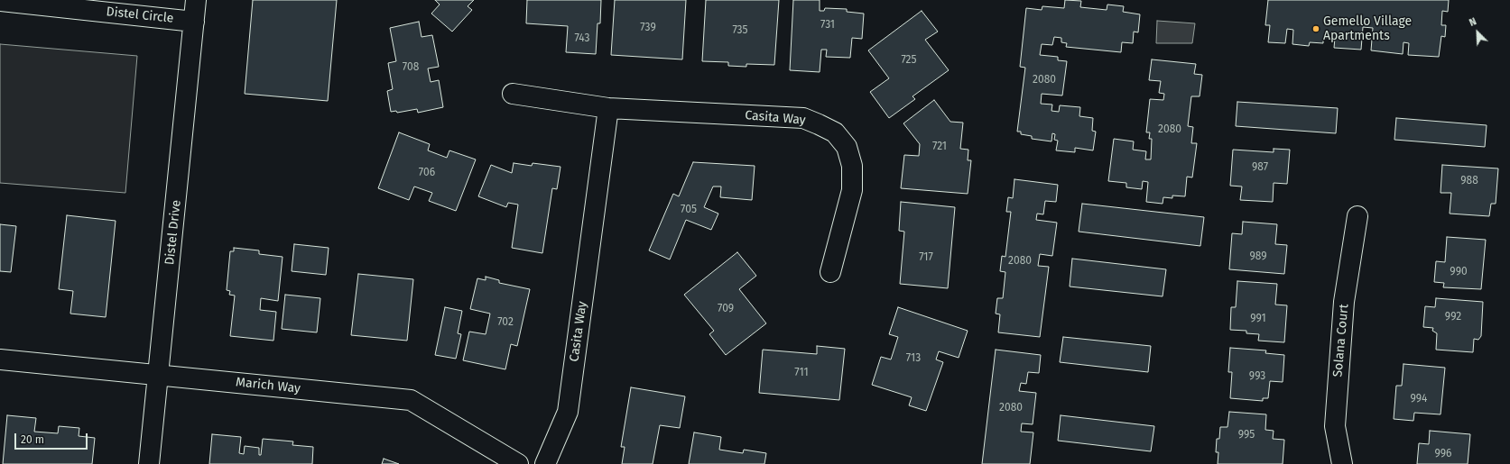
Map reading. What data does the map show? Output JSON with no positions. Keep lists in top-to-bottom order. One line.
{"streets":{"street":["Distel Circle","Casita Way","Distel Drive","Solana Court","Marich Way"]},"crossings":[["Distel Circle","Distel Drive"],["Distel Drive","Marich Way"]],"places":["Gemello Village Apartments"],"house_numbers":["731","739","735","743","725","708","2080","2080","721","987","706","988","705","989","717","2080","990","709","992","991","702","713","711","993","994","2080","995","996"],"scale_bar":"20 m","north":"top left"}
